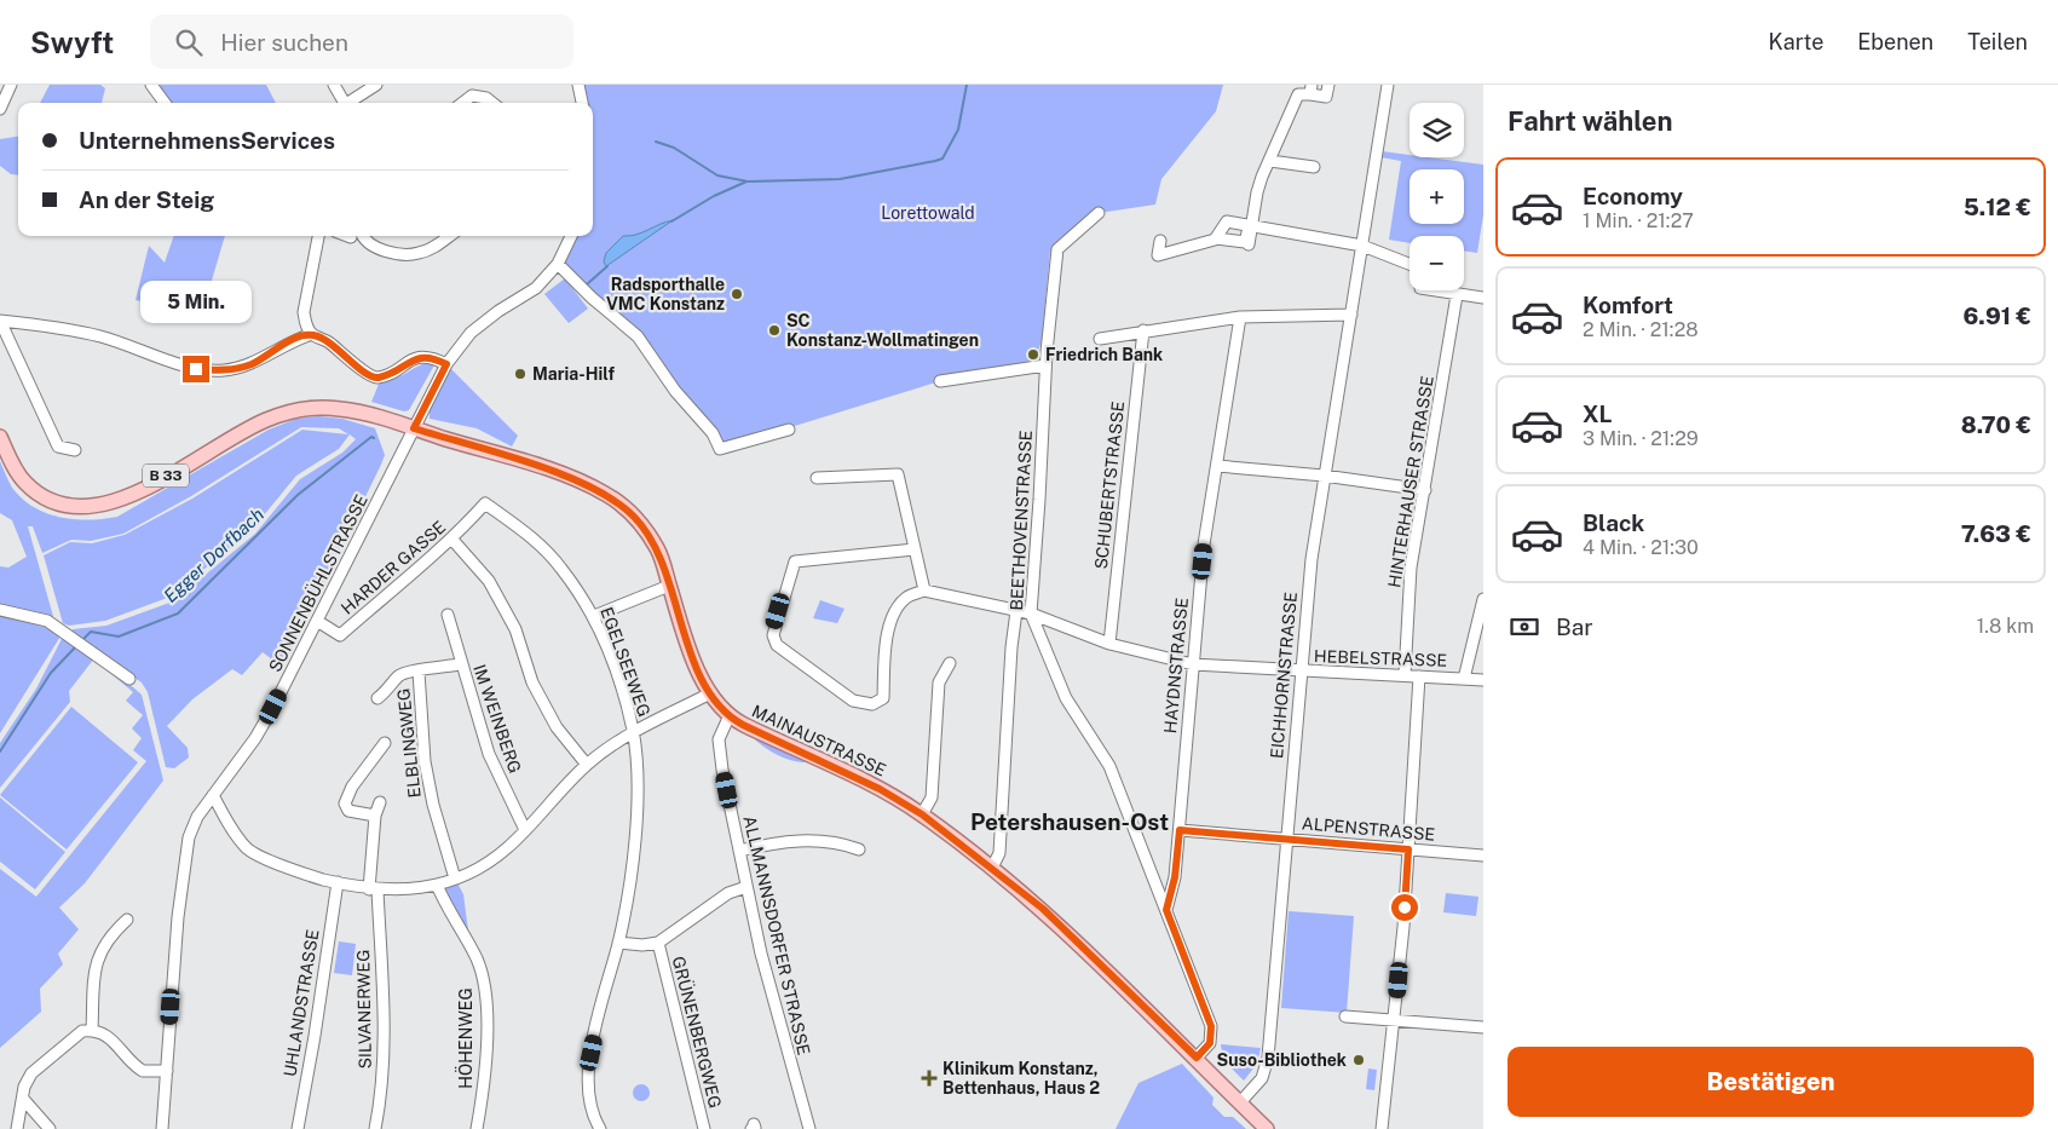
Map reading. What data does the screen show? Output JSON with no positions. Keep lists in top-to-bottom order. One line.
{"streets":{"main road":["B 33","MAINAUSTRASSE"],"street":["HINTERHAUSER STRASSE","SCHUBERTSTRASSE","BEETHOVENSTRASSE","HARDER GASSE","SONNENBÜHLSTRASSE","HEBELSTRASSE","EGELSEEWEG","HAYDNSTRASSE","EICHHORNSTRASSE","IM WEINBERG","ELBLINGWEG","ALPENSTRASSE","ALLMANNSDORFER STRASSE","UHLANDSTRASSE","SILVANERWEG","GRÜNENBERGWEG","HÖHENWEG"]},"crossings":[["HINTERHAUSER STRASSE","HEBELSTRASSE"],["SCHUBERTSTRASSE","HEBELSTRASSE"],["BEETHOVENSTRASSE","HEBELSTRASSE"],["BEETHOVENSTRASSE","HAYDNSTRASSE"],["BEETHOVENSTRASSE","MAINAUSTRASSE"],["HARDER GASSE","SONNENBÜHLSTRASSE"],["HARDER GASSE","EGELSEEWEG"],["SONNENBÜHLSTRASSE","MAINAUSTRASSE"],["HEBELSTRASSE","HAYDNSTRASSE"],["HEBELSTRASSE","EICHHORNSTRASSE"],["HAYDNSTRASSE","ALPENSTRASSE"],["EICHHORNSTRASSE","MAINAUSTRASSE"],["EICHHORNSTRASSE","ALPENSTRASSE"],["IM WEINBERG","ELBLINGWEG"],["MAINAUSTRASSE","ALLMANNSDORFER STRASSE"]],"districts":["Petershausen-Ost"],"water":["Egger Dorfbach"],"parks":["Lorettowald"],"places":{"other":["Radsporthalle VMC Konstanz","SC Konstanz-Wollmatingen","Friedrich Bank","Maria-Hilf","Suso-Bibliothek"],"health":["Klinikum Konstanz, Bettenhaus, Haus 2"]},"page":{"header":"Swyft","search":"Hier suchen","nav":["Karte","Ebenen","Teilen"],"heading":"Fahrt wählen","map_buttons":["+","−"],"banner":["UnternehmensServices","An der Steig"],"list":[{"name":"Economy","note":"1 Min. · 21:27","value":"5.12 €"},{"name":"Komfort","note":"2 Min. · 21:28","value":"6.91 €"},{"name":"XL","note":"3 Min. · 21:29","value":"8.70 €"},{"name":"Black","note":"4 Min. · 21:30","value":"7.63 €"}],"bubble":"5 Min.","pay":["Bar","1.8 km"],"buttons":"Bestätigen"}}
